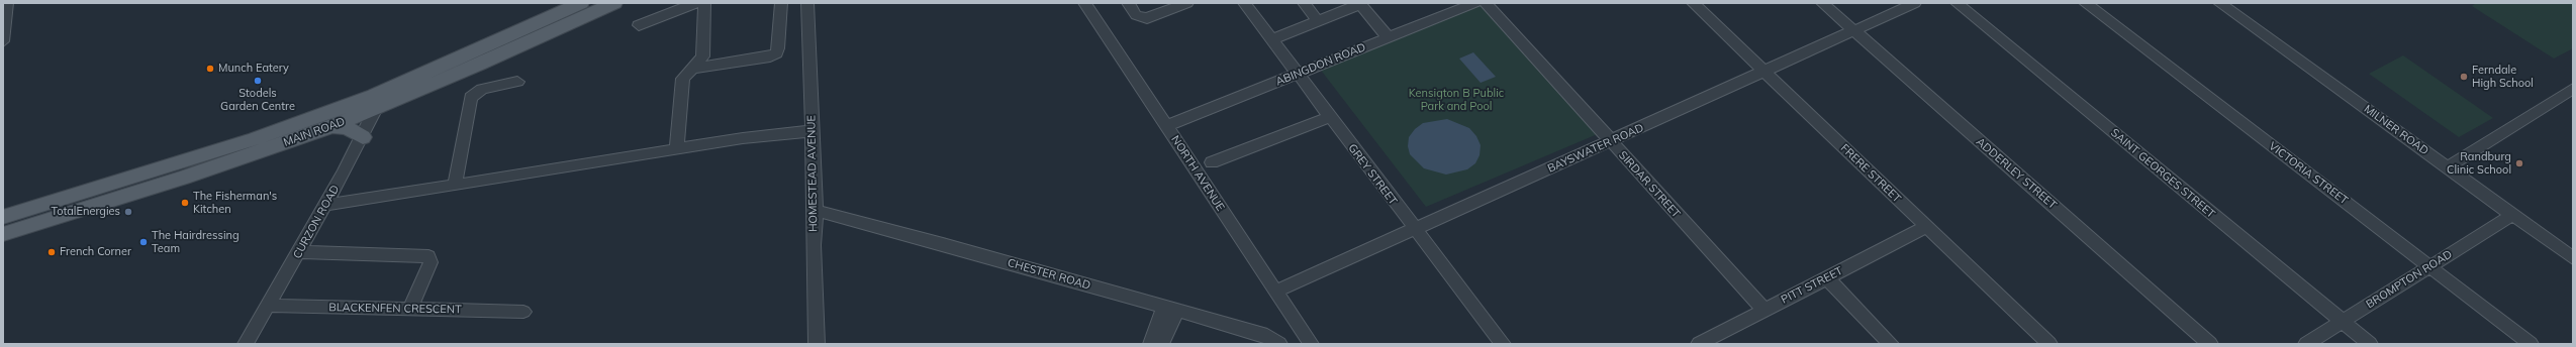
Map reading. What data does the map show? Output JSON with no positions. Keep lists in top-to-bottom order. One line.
{"streets":{"main road":["MAIN ROAD"],"street":["ABINGDON ROAD","MILNER ROAD","BAYSWATER ROAD","HOMESTEAD AVENUE","NORTH AVENUE","FRERE STREET","ADDERLEY STREET","SAINT GEORGES STREET","VICTORIA STREET","GREY STREET","SIRDAR STREET","CURZON ROAD","CHESTER ROAD","BROMPTON ROAD","PITT STREET","BLACKENFEN CRESCENT"]},"crossings":[["ABINGDON ROAD","NORTH AVENUE"],["ABINGDON ROAD","GREY STREET"],["MILNER ROAD","BROMPTON ROAD"],["MAIN ROAD","CURZON ROAD"],["BAYSWATER ROAD","NORTH AVENUE"],["BAYSWATER ROAD","FRERE STREET"],["BAYSWATER ROAD","ADDERLEY STREET"],["BAYSWATER ROAD","GREY STREET"],["BAYSWATER ROAD","SIRDAR STREET"],["HOMESTEAD AVENUE","CHESTER ROAD"],["FRERE STREET","PITT STREET"],["SAINT GEORGES STREET","BROMPTON ROAD"],["VICTORIA STREET","BROMPTON ROAD"],["SIRDAR STREET","PITT STREET"],["CURZON ROAD","BLACKENFEN CRESCENT"]],"parks":["Kensigton B Public Park and Pool"],"places":["Munch Eatery","Ferndale High School","Stodels Garden Centre","Randburg Clinic School","The Fisherman's Kitchen","TotalEnergies","The Hairdressing Team","French Corner"]}
